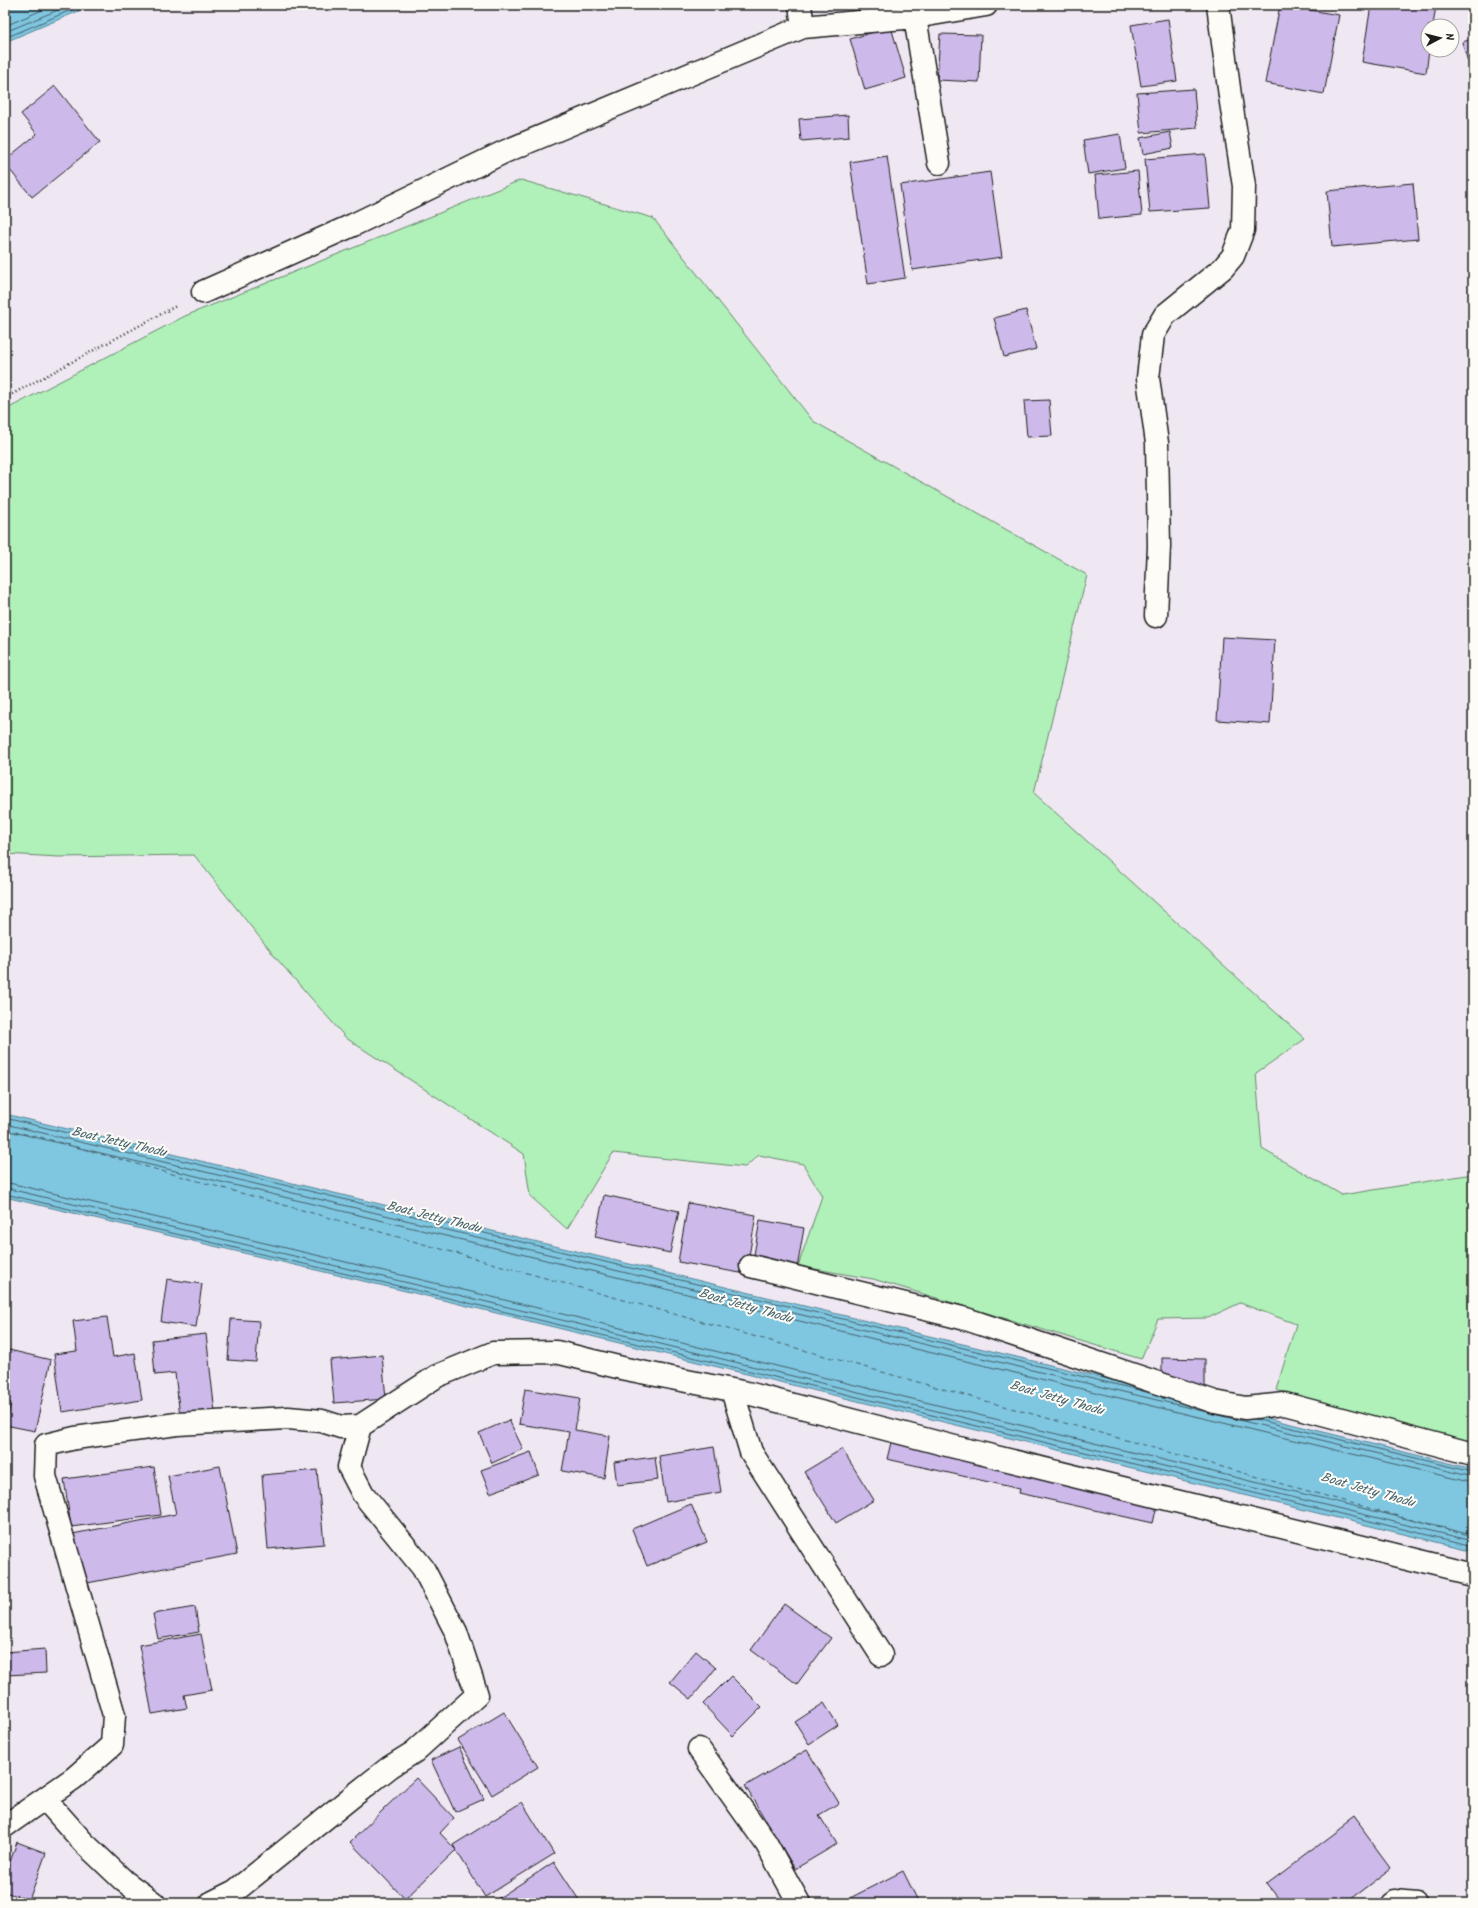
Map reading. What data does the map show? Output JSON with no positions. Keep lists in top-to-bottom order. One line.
{"water":["Boat Jetty Thodu"],"north":"right"}
